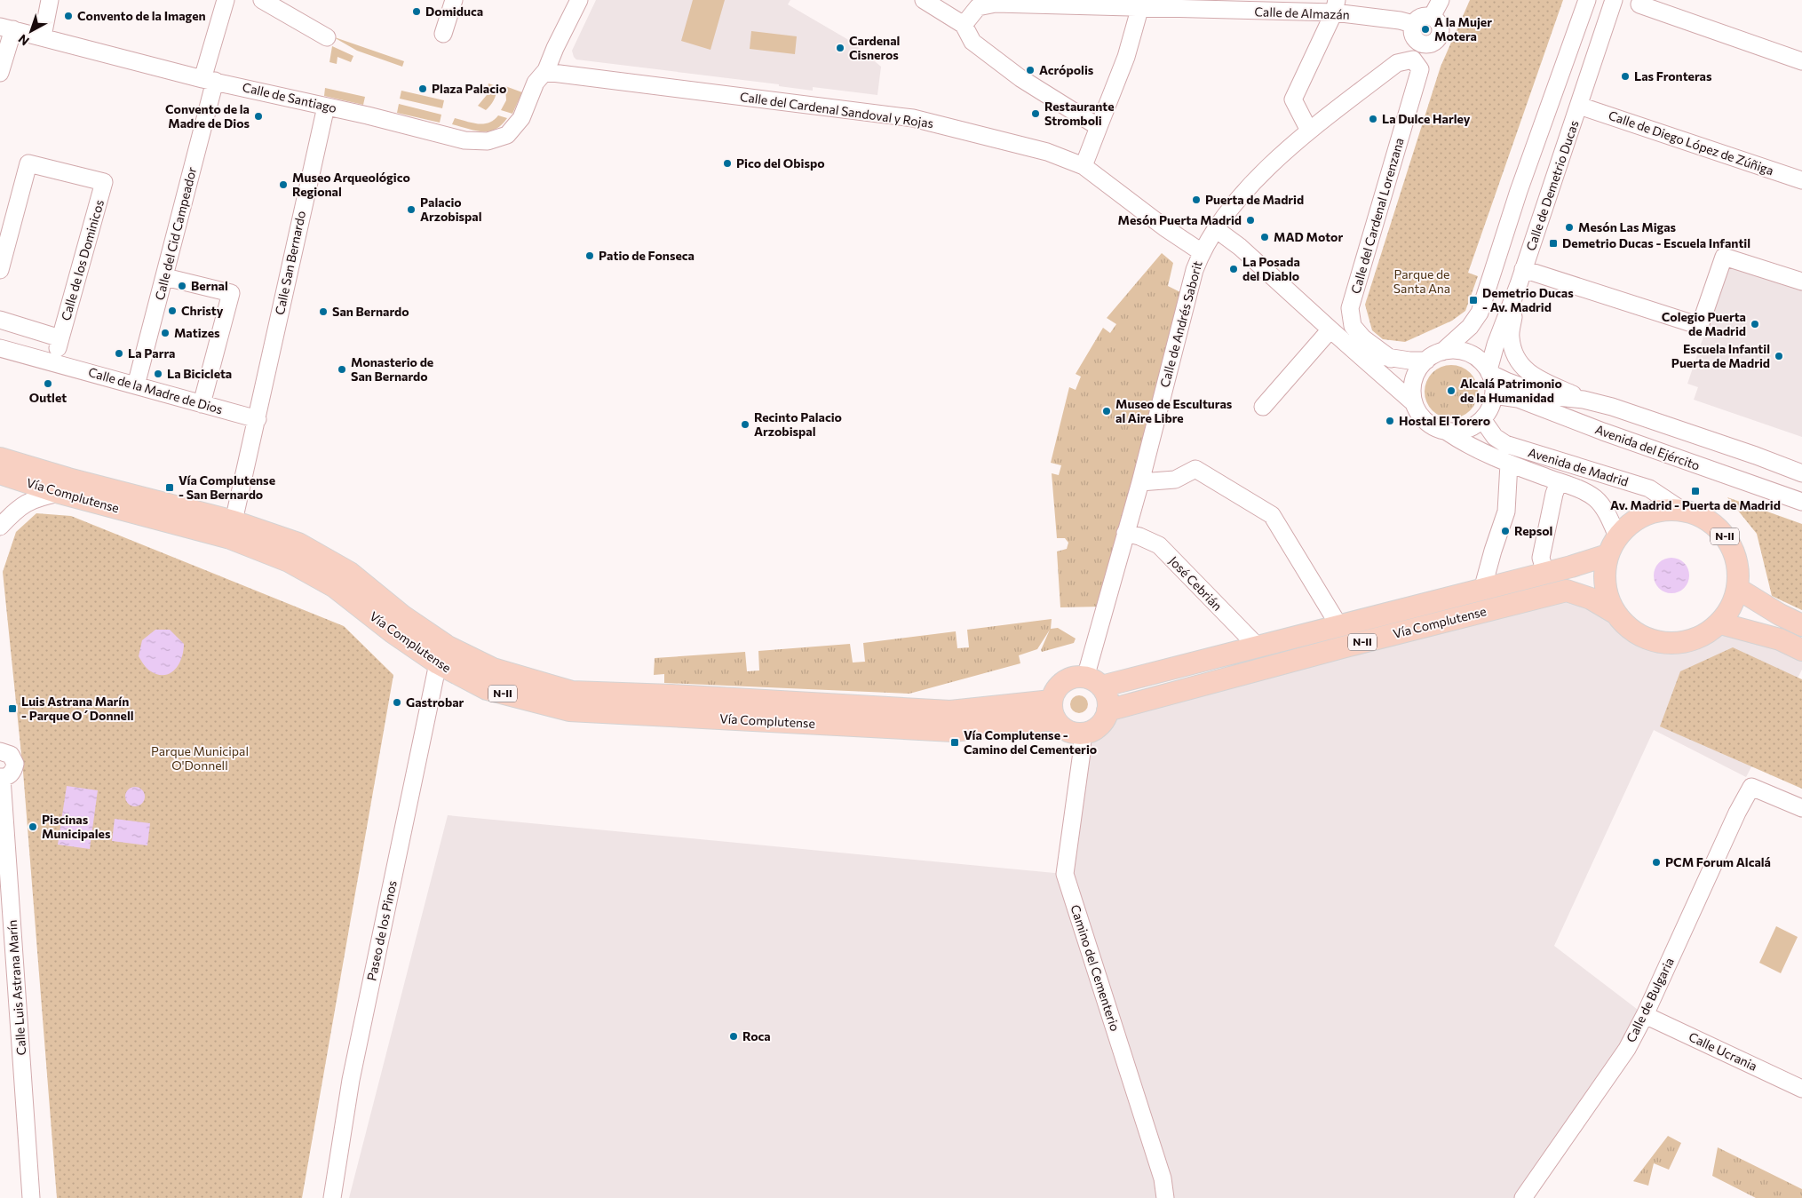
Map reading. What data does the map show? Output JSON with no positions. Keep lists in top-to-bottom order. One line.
{"streets":{"main road":["Vía Complutense","N-II"],"street":["Calle de Almazán","Calle de Santiago","Calle del Cardenal Sandoval y Rojas","Calle de Diego López de Zúñiga","Calle de Demetrio Ducas","Calle del Cardenal Lorenzana","Calle del Cid Campeador","Calle de los Dominicos","Calle San Bernardo","Calle de Andrés Saborit","Calle de la Madre de Dios","Avenida del Ejército","Avenida de Madrid","José Cebrián","Paseo de los Pinos","Camino del Cementerio","Calle Luis Astrana Marín","Calle de Bulgaria","Calle Ucrania"]},"crossings":[["Calle de Santiago","Calle del Cardenal Sandoval y Rojas"],["Calle de Santiago","Calle del Cid Campeador"],["Calle de Santiago","Calle San Bernardo"],["Calle del Cardenal Sandoval y Rojas","Calle de Andrés Saborit"],["Calle de Diego López de Zúñiga","Calle de Demetrio Ducas"],["Calle de Demetrio Ducas","Avenida del Ejército"],["Calle de Demetrio Ducas","Avenida de Madrid"],["Calle del Cardenal Lorenzana","Calle de Andrés Saborit"],["Calle del Cid Campeador","Calle de la Madre de Dios"],["Calle San Bernardo","Calle de la Madre de Dios"],["Calle San Bernardo","Vía Complutense"],["Calle de Andrés Saborit","Vía Complutense"],["Calle de Andrés Saborit","N-II"],["Calle de Andrés Saborit","José Cebrián"],["Calle de Andrés Saborit","Camino del Cementerio"],["Avenida del Ejército","Avenida de Madrid"],["Avenida de Madrid","Vía Complutense"],["Avenida de Madrid","N-II"],["Vía Complutense","N-II"],["Vía Complutense","José Cebrián"],["Vía Complutense","Paseo de los Pinos"],["Vía Complutense","Camino del Cementerio"],["N-II","Camino del Cementerio"],["Calle de Bulgaria","Calle Ucrania"]],"parks":["Parque de Santa Ana","Parque Municipal O'Donnell"],"places":{"other":["Domiduca","Convento de la Imagen","A la Mujer Motera","Cardenal Cisneros","Acrópolis","Las Fronteras","Plaza Palacio","Restaurante Stromboli","Convento de la Madre de Dios","La Dulce Harley","Pico del Obispo","Museo Arqueológico Regional","Puerta de Madrid","Palacio Arzobispal","Mesón Puerta Madrid","Mesón Las Migas","MAD Motor","Patio de Fonseca","La Posada del Diablo","Bernal","Christy","San Bernardo","Colegio Puerta de Madrid","Matizes","La Parra","Escuela Infantil Puerta de Madrid","Monasterio de San Bernardo","La Bicicleta","Outlet","Alcalá Patrimonio de la Humanidad","Museo de Esculturas al Aire Libre","Hostal El Torero","Recinto Palacio Arzobispal","Repsol","Gastrobar","Piscinas Municipales","PCM Forum Alcalá","Roca"],"transit":["Demetrio Ducas - Escuela Infantil","Demetrio Ducas - Av. Madrid","Vía Complutense - San Bernardo","Av. Madrid - Puerta de Madrid","Luis Astrana Marín - Parque O´Donnell","Vía Complutense - Camino del Cementerio"]},"north":"bottom left"}
